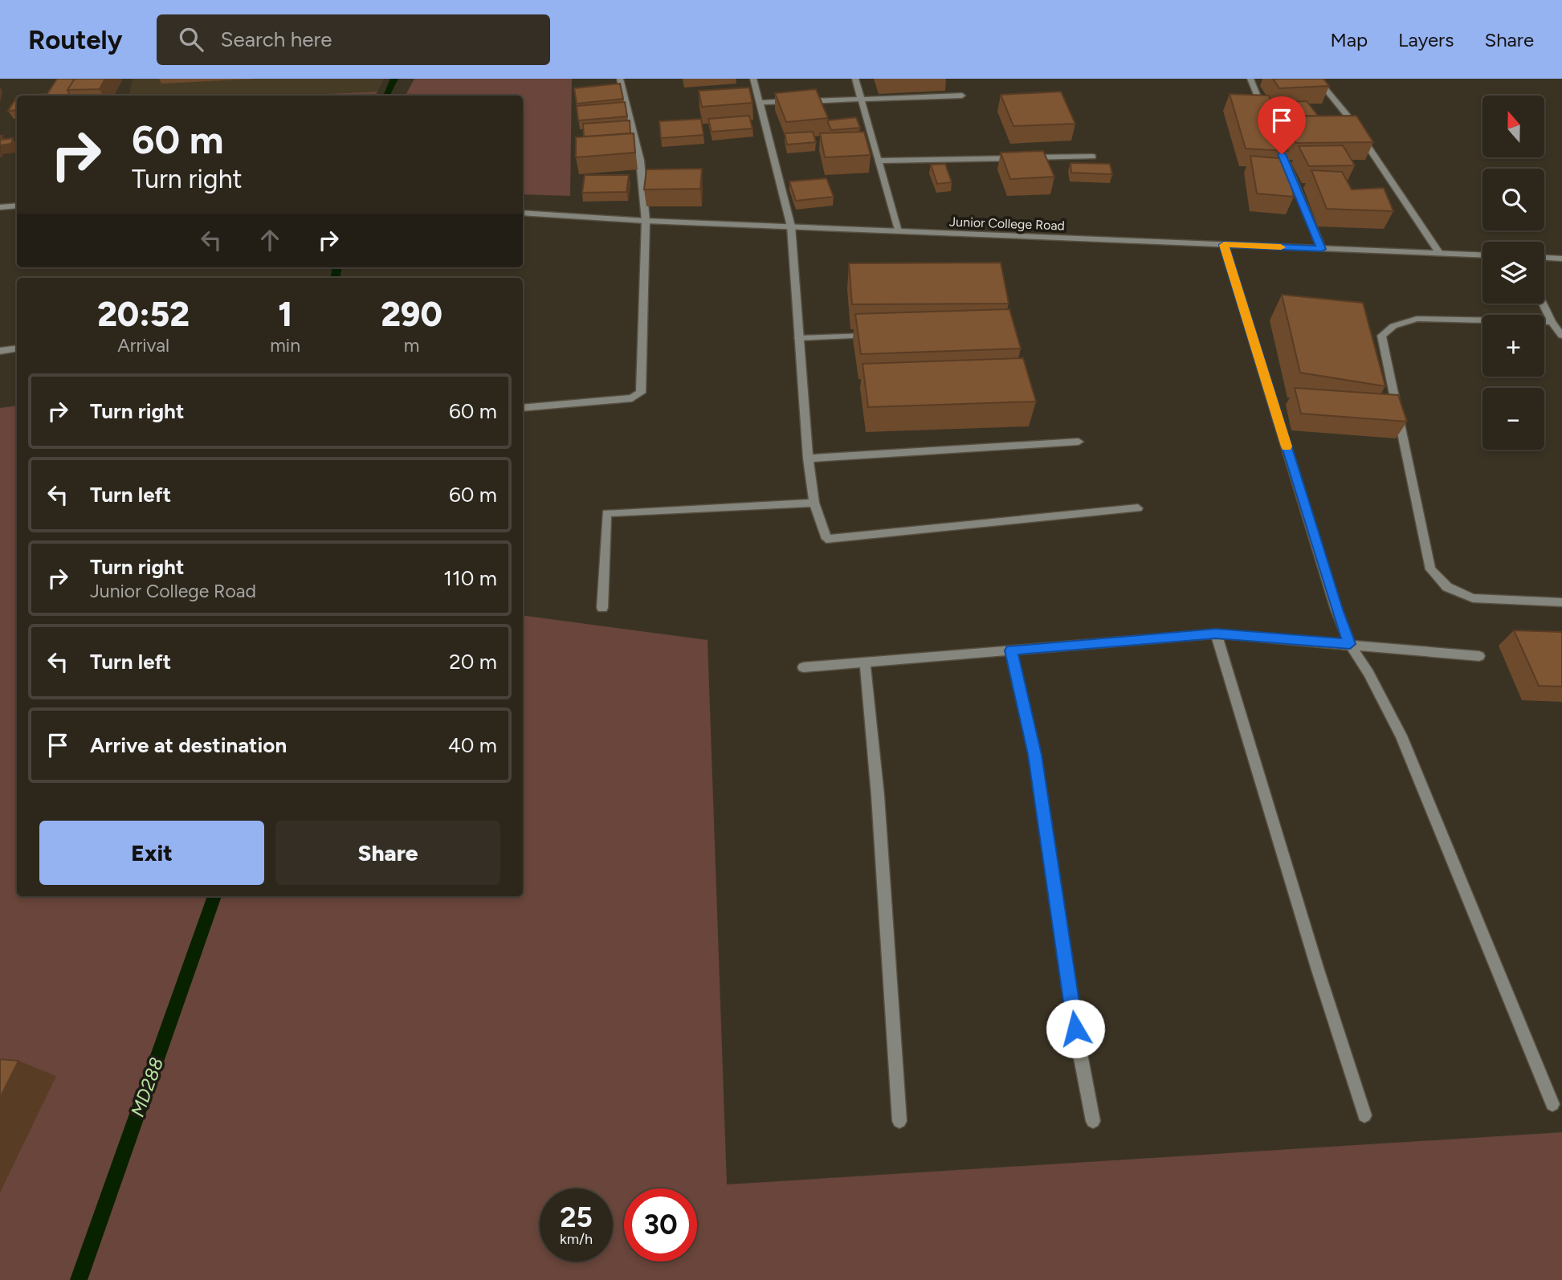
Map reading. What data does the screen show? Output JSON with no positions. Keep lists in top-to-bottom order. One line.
{"streets":{"street":["Junior College Road"]},"water":["MD288"],"north":"top","page":{"header":"Routely","search":"Search here","nav":["Map","Layers","Share"],"map_buttons":["+","−"],"turn":["60 m","Turn right"],"eta":["20:52","Arrival","1","min","290","m"],"list":[{"name":"Turn right","value":"60 m"},{"name":"Turn left","value":"60 m"},{"name":"Turn right","note":"Junior College Road","value":"110 m"},{"name":"Turn left","value":"20 m"},{"name":"Arrive at destination","value":"40 m"}],"buttons":["Exit","Share"],"speed":"25 km/h","limit":"30"}}
